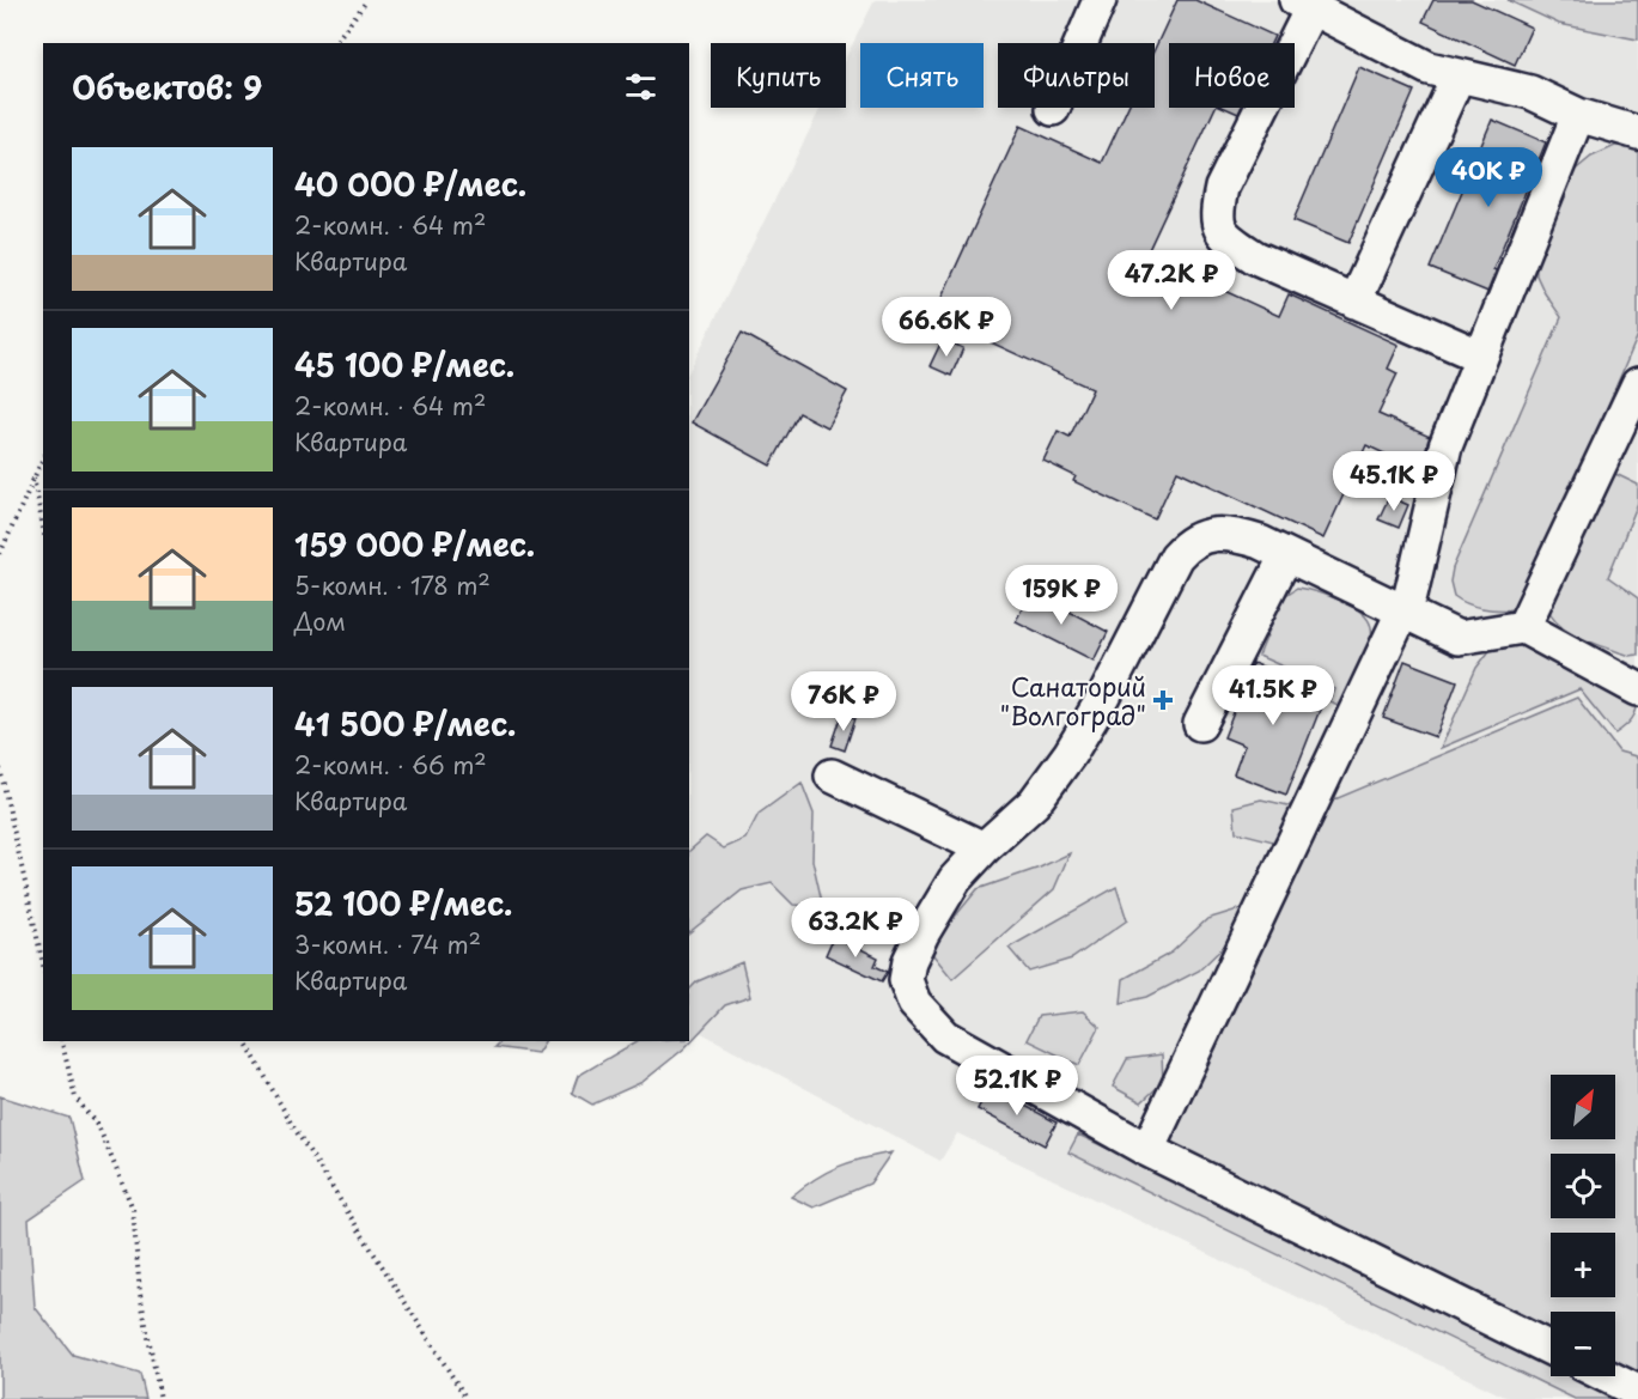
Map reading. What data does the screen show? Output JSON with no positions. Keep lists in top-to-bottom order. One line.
{"places":{"health":["Санаторий \"Волгоград\""]},"north":"top right","page":{"chip":["Купить","Снять","Фильтры","Новое"],"heading":"Объектов: 9","list":[{"name":"40 000 ₽/мес.","note":"2-комн. · 64 m² · Квартира"},{"name":"45 100 ₽/мес.","note":"2-комн. · 64 m² · Квартира"},{"name":"159 000 ₽/мес.","note":"5-комн. · 178 m² · Дом"},{"name":"41 500 ₽/мес.","note":"2-комн. · 66 m² · Квартира"},{"name":"52 100 ₽/мес.","note":"3-комн. · 74 m² · Квартира"}],"price":["40K ₽","47.2K ₽","66.6K ₽","45.1K ₽","159K ₽","41.5K ₽","76K ₽","63.2K ₽","52.1K ₽"],"map_buttons":["+","−"]}}
